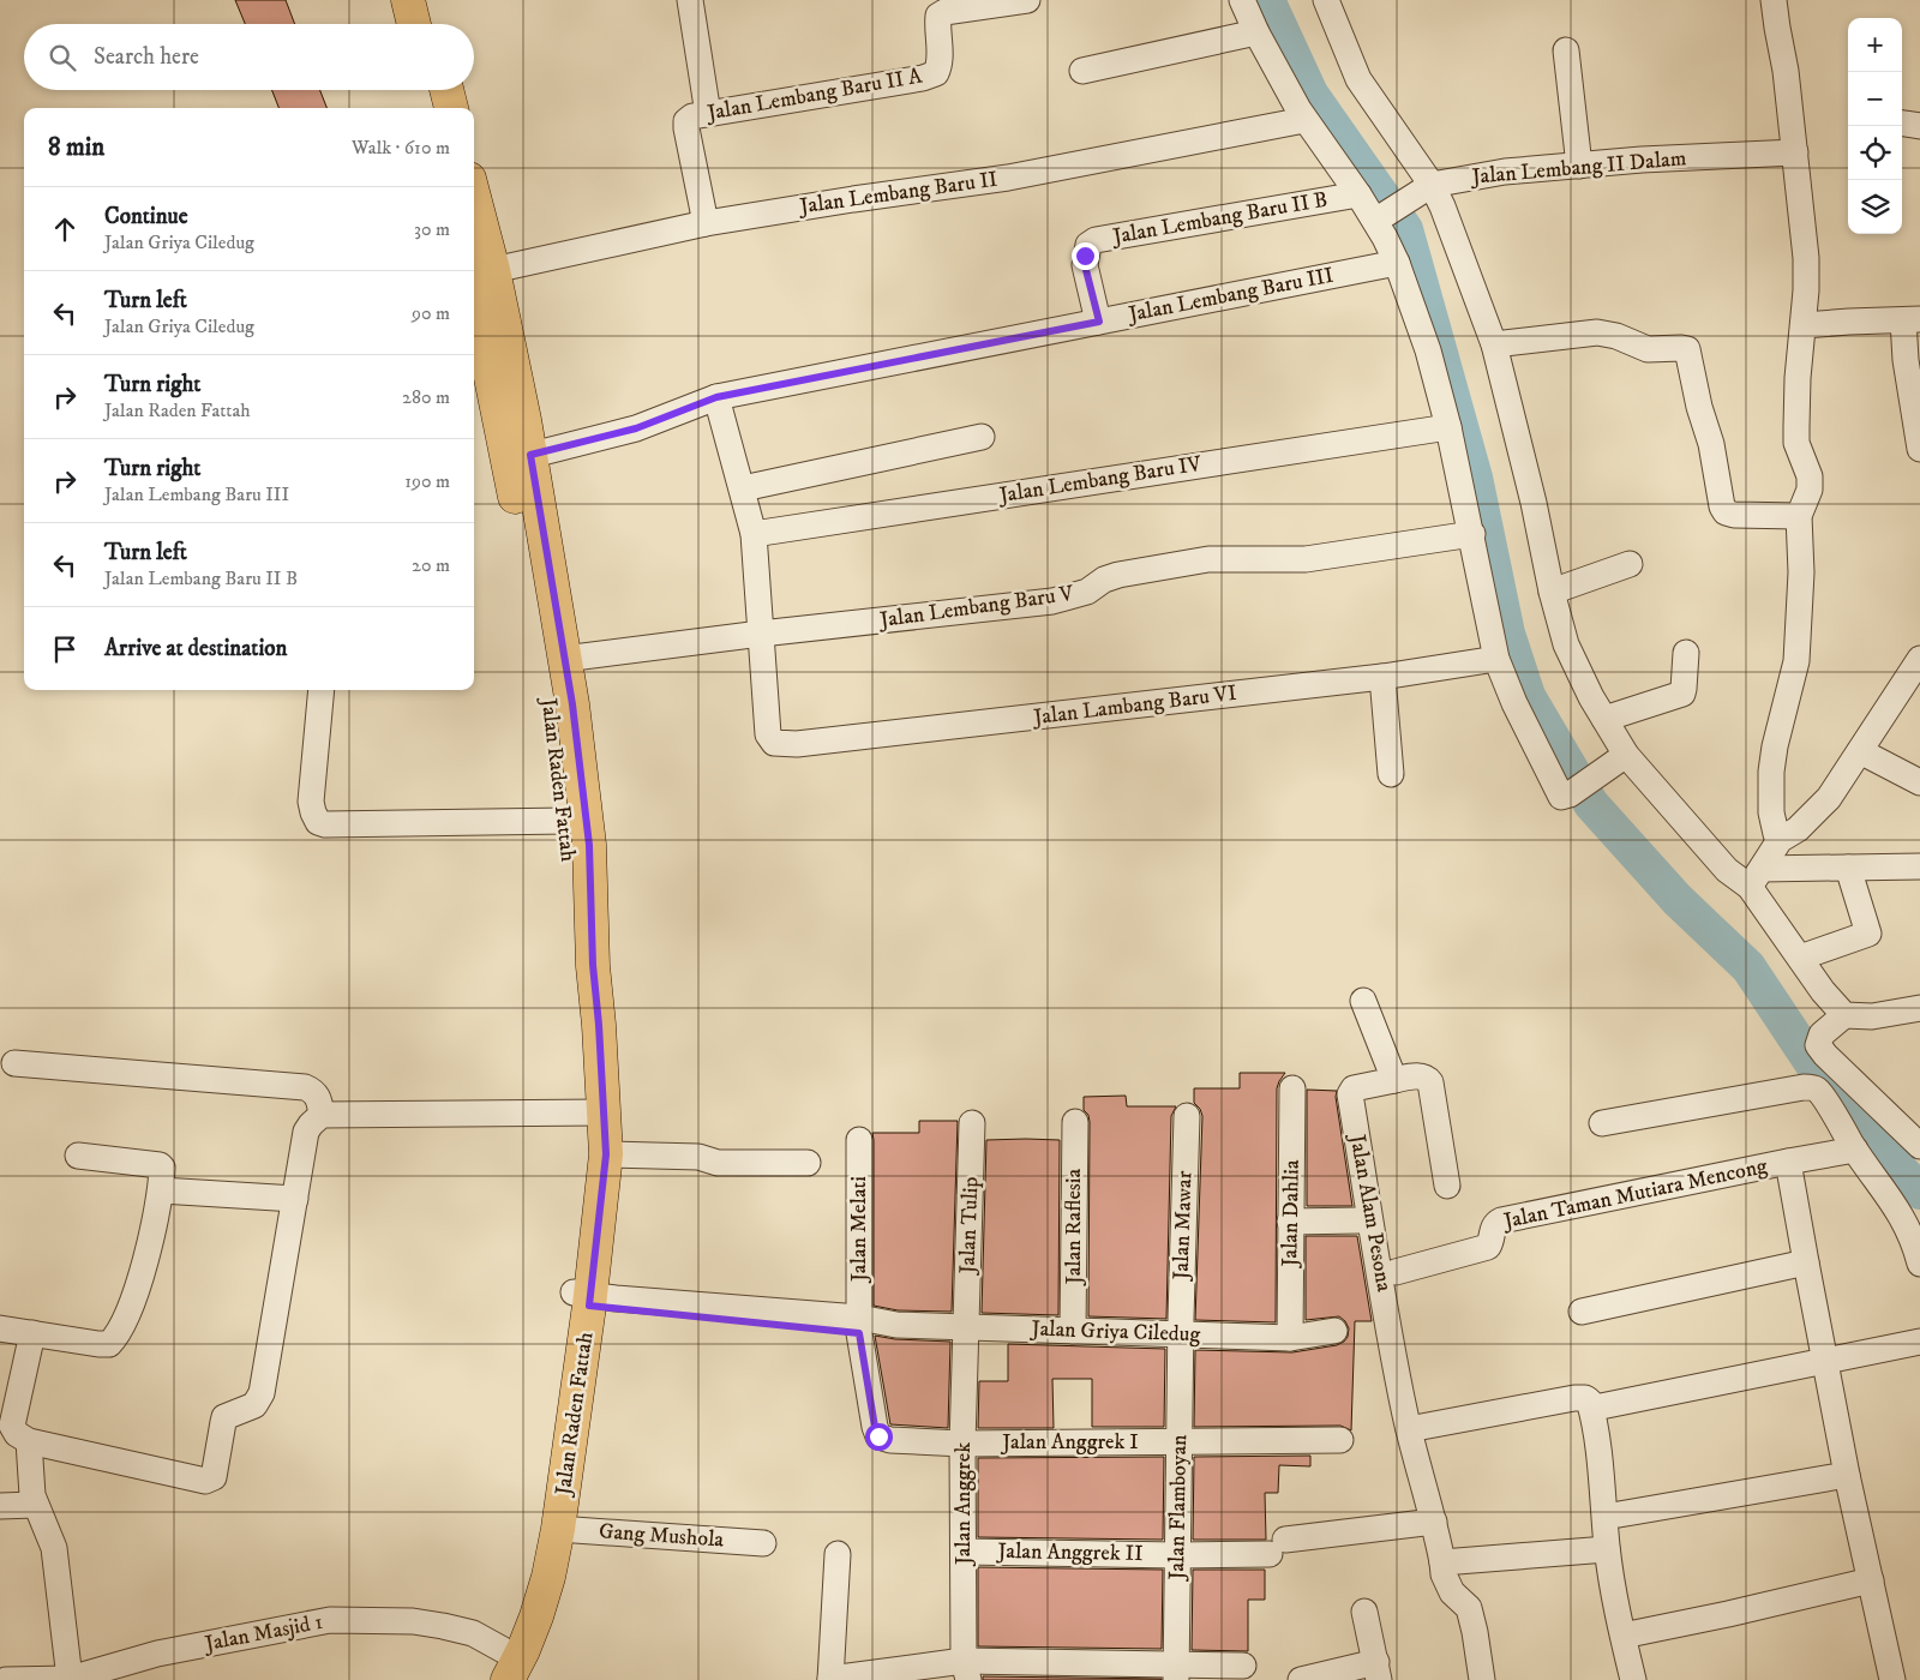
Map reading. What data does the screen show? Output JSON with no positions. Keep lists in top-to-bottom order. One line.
{"streets":{"main road":["Jalan Raden Fattah"],"street":["Jalan Lembang Baru II A","Jalan Lembang II Dalam","Jalan Lembang Baru II","Jalan Lembang Baru II B","Jalan Lembang Baru III","Jalan Lembang Baru IV","Jalan Lembang Baru V","Jalan Lambang Baru VI","Jalan Taman Mutiara Mencong","Jalan Dahlia","Jalan Alam Pesona","Jalan Tulip","Jalan Mawar","Jalan Raflesia","Jalan Melati","Jalan Griya Ciledug","Jalan Anggrek I","Jalan Anggrek","Jalan Flamboyan","Gang Mushola","Jalan Anggrek II","Jalan Masjid 1"]},"crossings":[["Jalan Lembang Baru II A","Jalan Lembang Baru II"],["Jalan Lembang Baru II","Jalan Raden Fattah"],["Jalan Lembang Baru II B","Jalan Lembang Baru III"],["Jalan Lembang Baru III","Jalan Raden Fattah"],["Jalan Lembang Baru V","Jalan Lambang Baru VI"],["Jalan Lembang Baru V","Jalan Raden Fattah"],["Jalan Raden Fattah","Jalan Griya Ciledug"],["Jalan Raden Fattah","Gang Mushola"],["Jalan Raden Fattah","Jalan Masjid 1"],["Jalan Dahlia","Jalan Griya Ciledug"],["Jalan Alam Pesona","Jalan Anggrek II"],["Jalan Tulip","Jalan Griya Ciledug"],["Jalan Tulip","Jalan Anggrek"],["Jalan Mawar","Jalan Griya Ciledug"],["Jalan Mawar","Jalan Flamboyan"],["Jalan Raflesia","Jalan Griya Ciledug"],["Jalan Melati","Jalan Griya Ciledug"],["Jalan Griya Ciledug","Jalan Anggrek"],["Jalan Griya Ciledug","Jalan Flamboyan"],["Jalan Anggrek I","Jalan Anggrek"],["Jalan Anggrek I","Jalan Flamboyan"],["Jalan Anggrek","Jalan Anggrek II"],["Jalan Flamboyan","Jalan Anggrek II"]],"page":{"map_buttons":["+","−"],"search":"Search here","heading":["8 min","Walk · 610 m"],"list":[["Continue","Jalan Griya Ciledug","30 m"],["Turn left","Jalan Griya Ciledug","90 m"],["Turn right","Jalan Raden Fattah","280 m"],["Turn right","Jalan Lembang Baru III","190 m"],["Turn left","Jalan Lembang Baru II B","20 m"],"Arrive at destination"]}}
